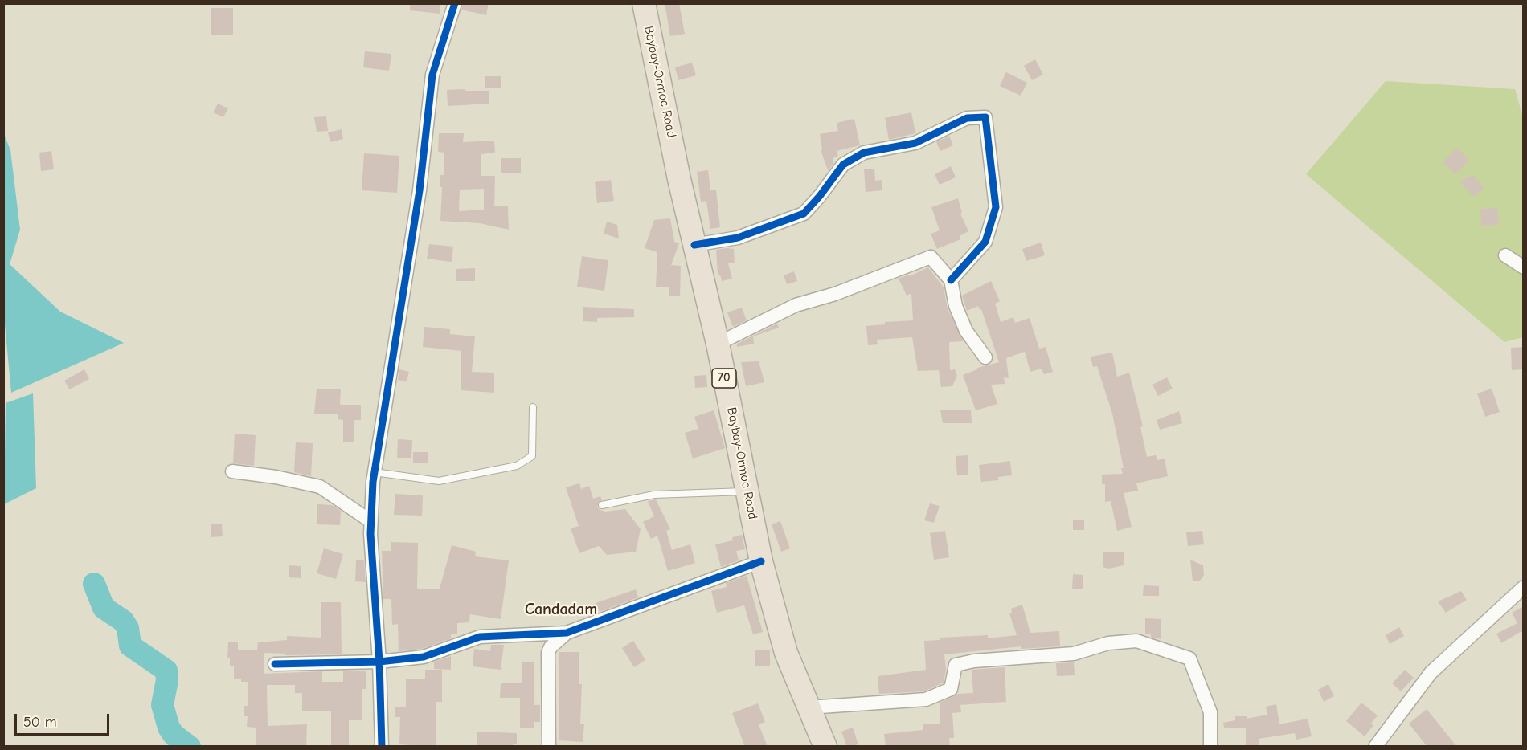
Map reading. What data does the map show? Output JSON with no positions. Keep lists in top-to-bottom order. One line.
{"streets":{"highway":["Baybay-Ormoc Road","70"]},"districts":["Candadam"],"scale_bar":"50 m"}
